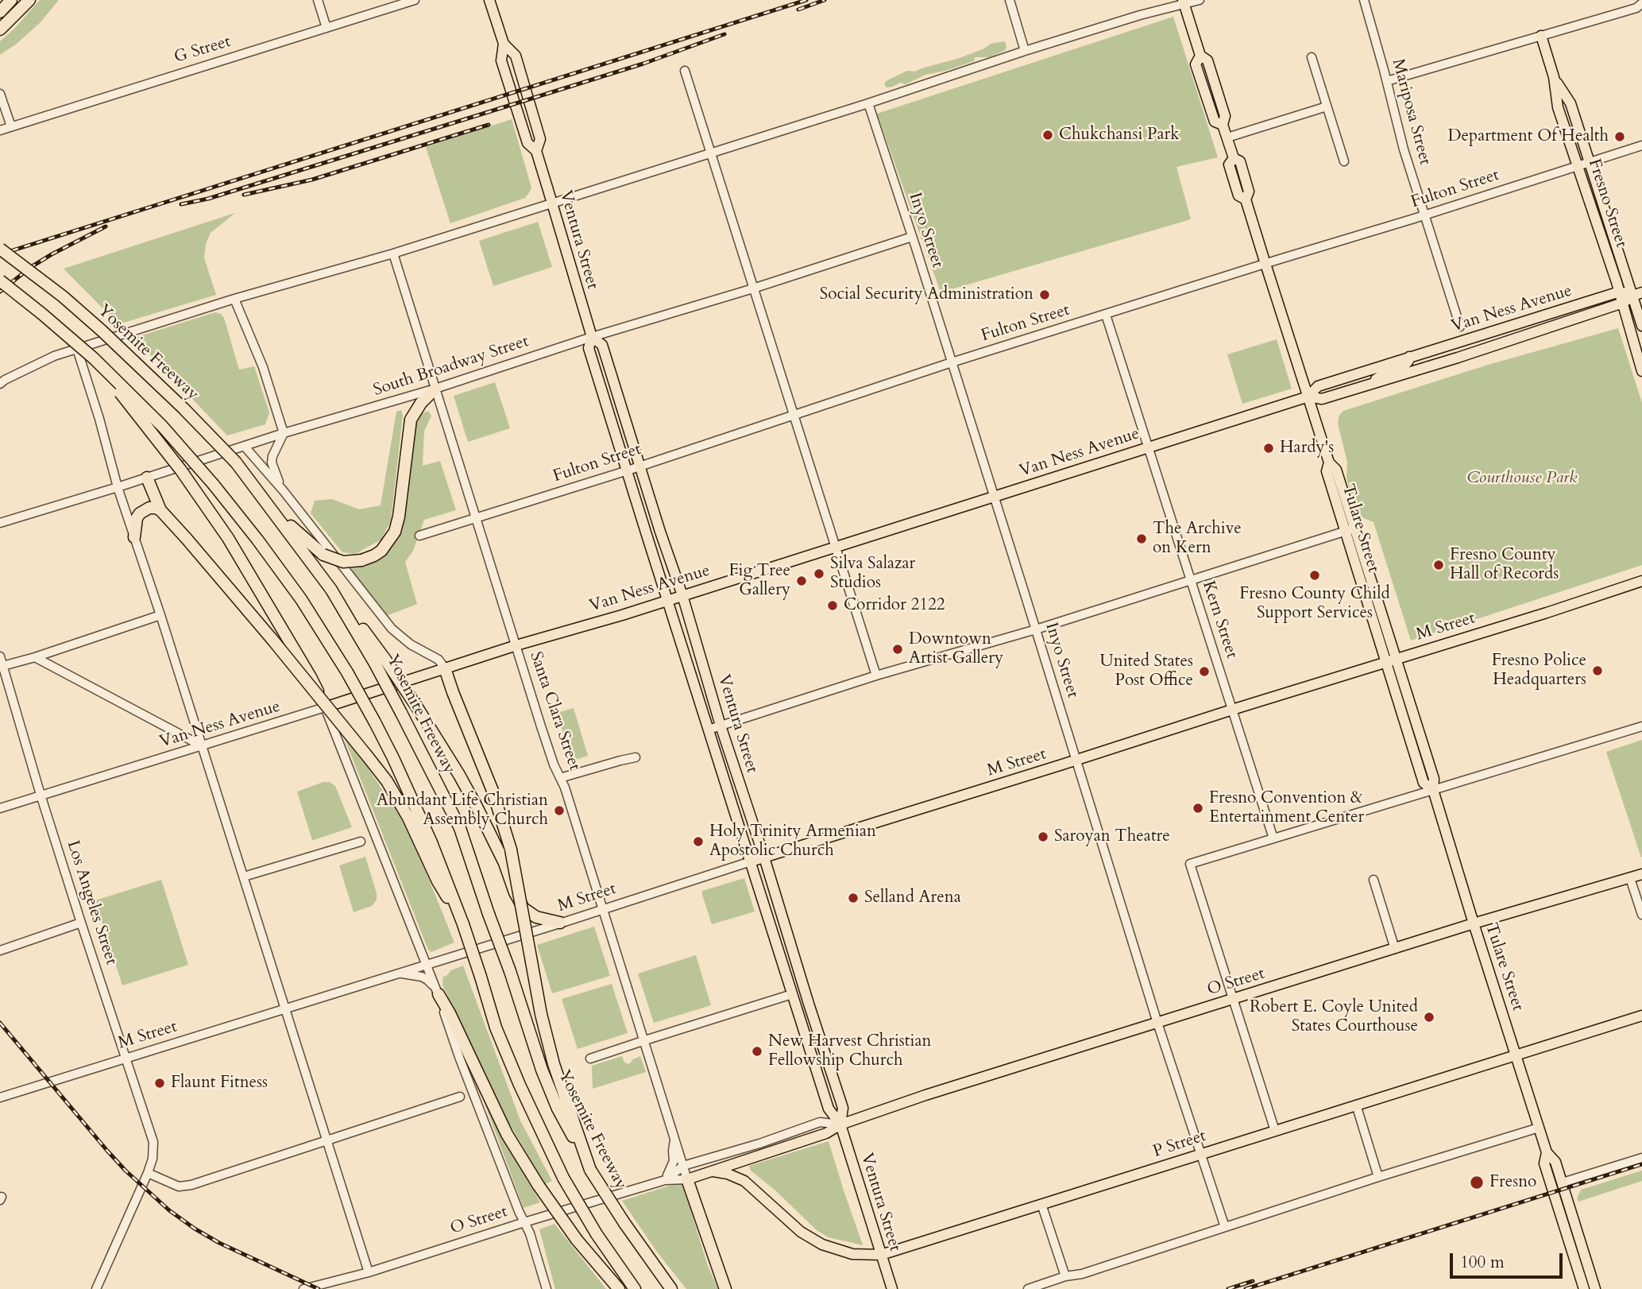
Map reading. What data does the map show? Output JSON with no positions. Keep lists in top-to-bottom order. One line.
{"streets":{"highway":["Yosemite Freeway"],"main road":["Fresno Street","Ventura Street","Van Ness Avenue","Tulare Street","M Street","O Street","P Street"],"street":["G Street","Mariposa Street","Fulton Street","Inyo Street","South Broadway Street","Kern Street","Santa Clara Street","Los Angeles Street"]},"crossings":[["Mariposa Street","Fulton Street"],["Fulton Street","Fresno Street"],["Fulton Street","Inyo Street"],["Fulton Street","Ventura Street"],["Fulton Street","Tulare Street"],["Fulton Street","Kern Street"],["Fulton Street","Santa Clara Street"],["Fresno Street","Van Ness Avenue"],["Inyo Street","Van Ness Avenue"],["Inyo Street","South Broadway Street"],["Inyo Street","M Street"],["Inyo Street","O Street"],["Inyo Street","P Street"],["Ventura Street","Van Ness Avenue"],["Ventura Street","South Broadway Street"],["Ventura Street","M Street"],["Ventura Street","O Street"],["Ventura Street","P Street"],["Van Ness Avenue","Tulare Street"],["Van Ness Avenue","Kern Street"],["Van Ness Avenue","Santa Clara Street"],["Van Ness Avenue","Los Angeles Street"],["South Broadway Street","Santa Clara Street"],["Tulare Street","M Street"],["Tulare Street","O Street"],["Tulare Street","P Street"],["Kern Street","M Street"],["M Street","Santa Clara Street"],["M Street","Los Angeles Street"],["Santa Clara Street","O Street"],["O Street","P Street"]],"parks":["Courthouse Park"],"places":["Chukchansi Park","Department Of Health","Social Security Administration","Hardy's","The Archive on Kern","Fresno County Hall of Records","Silva Salazar Studios","Fresno County Child Support Services","Fig Tree Gallery","Corridor 2122","Downtown Artist Gallery","Fresno Police Headquarters","United States Post Office","Fresno Convention & Entertainment Center","Abundant Life Christian Assembly Church","Saroyan Theatre","Holy Trinity Armenian Apostolic Church","Selland Arena","Robert E. Coyle United States Courthouse","New Harvest Christian Fellowship Church","Flaunt Fitness","Fresno"],"scale_bar":"100 m"}
